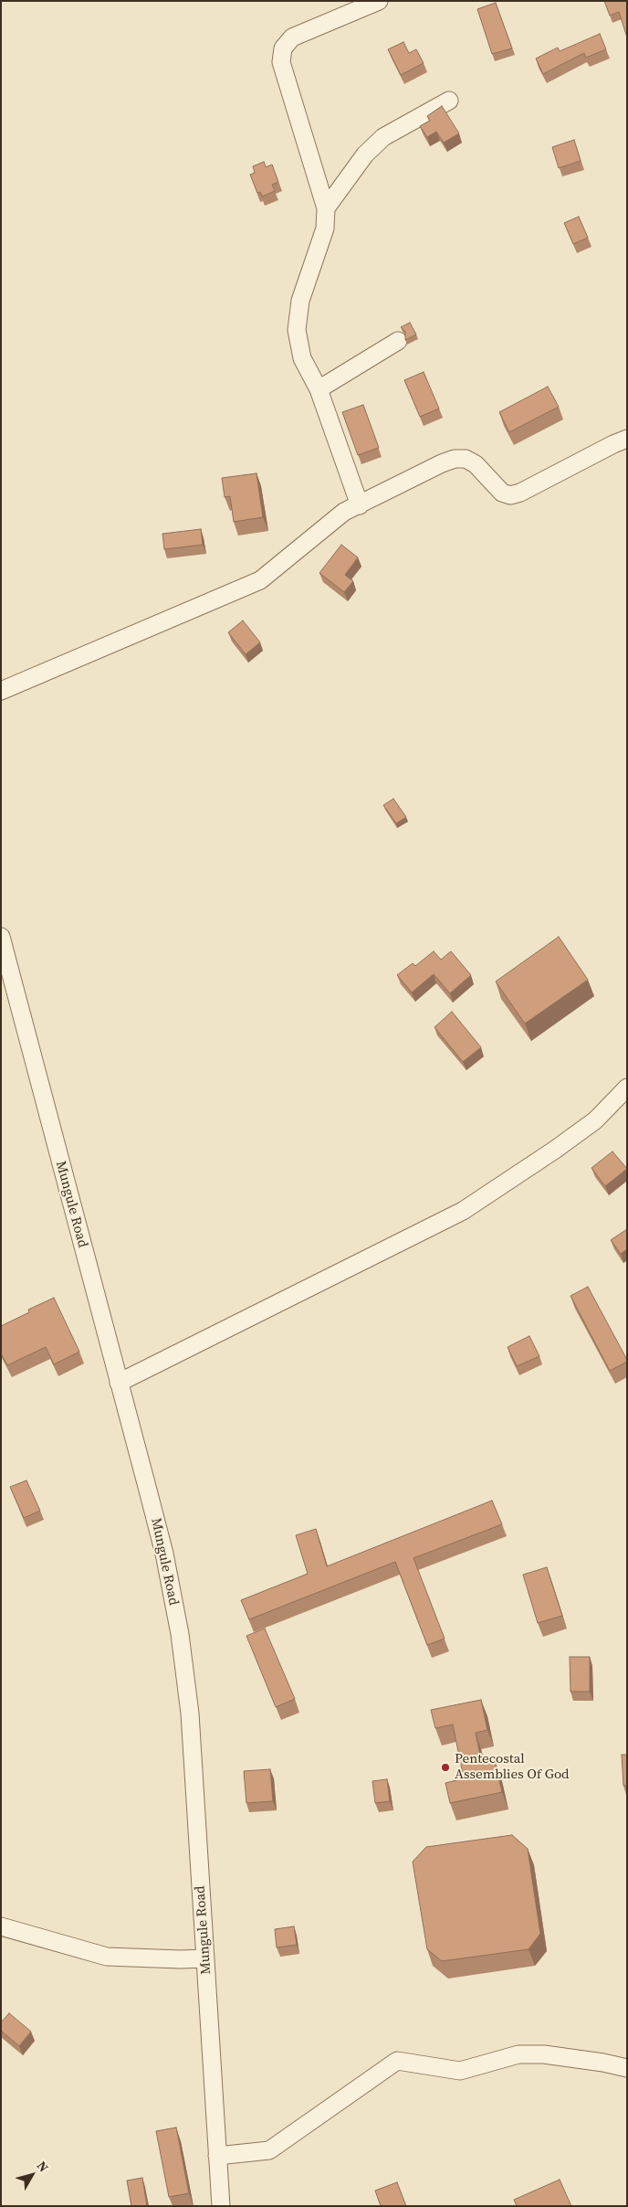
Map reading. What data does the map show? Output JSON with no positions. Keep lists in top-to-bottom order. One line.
{"streets":{"street":["Mungule Road"]},"places":["Pentecostal Assemblies Of God"],"north":"top right"}
